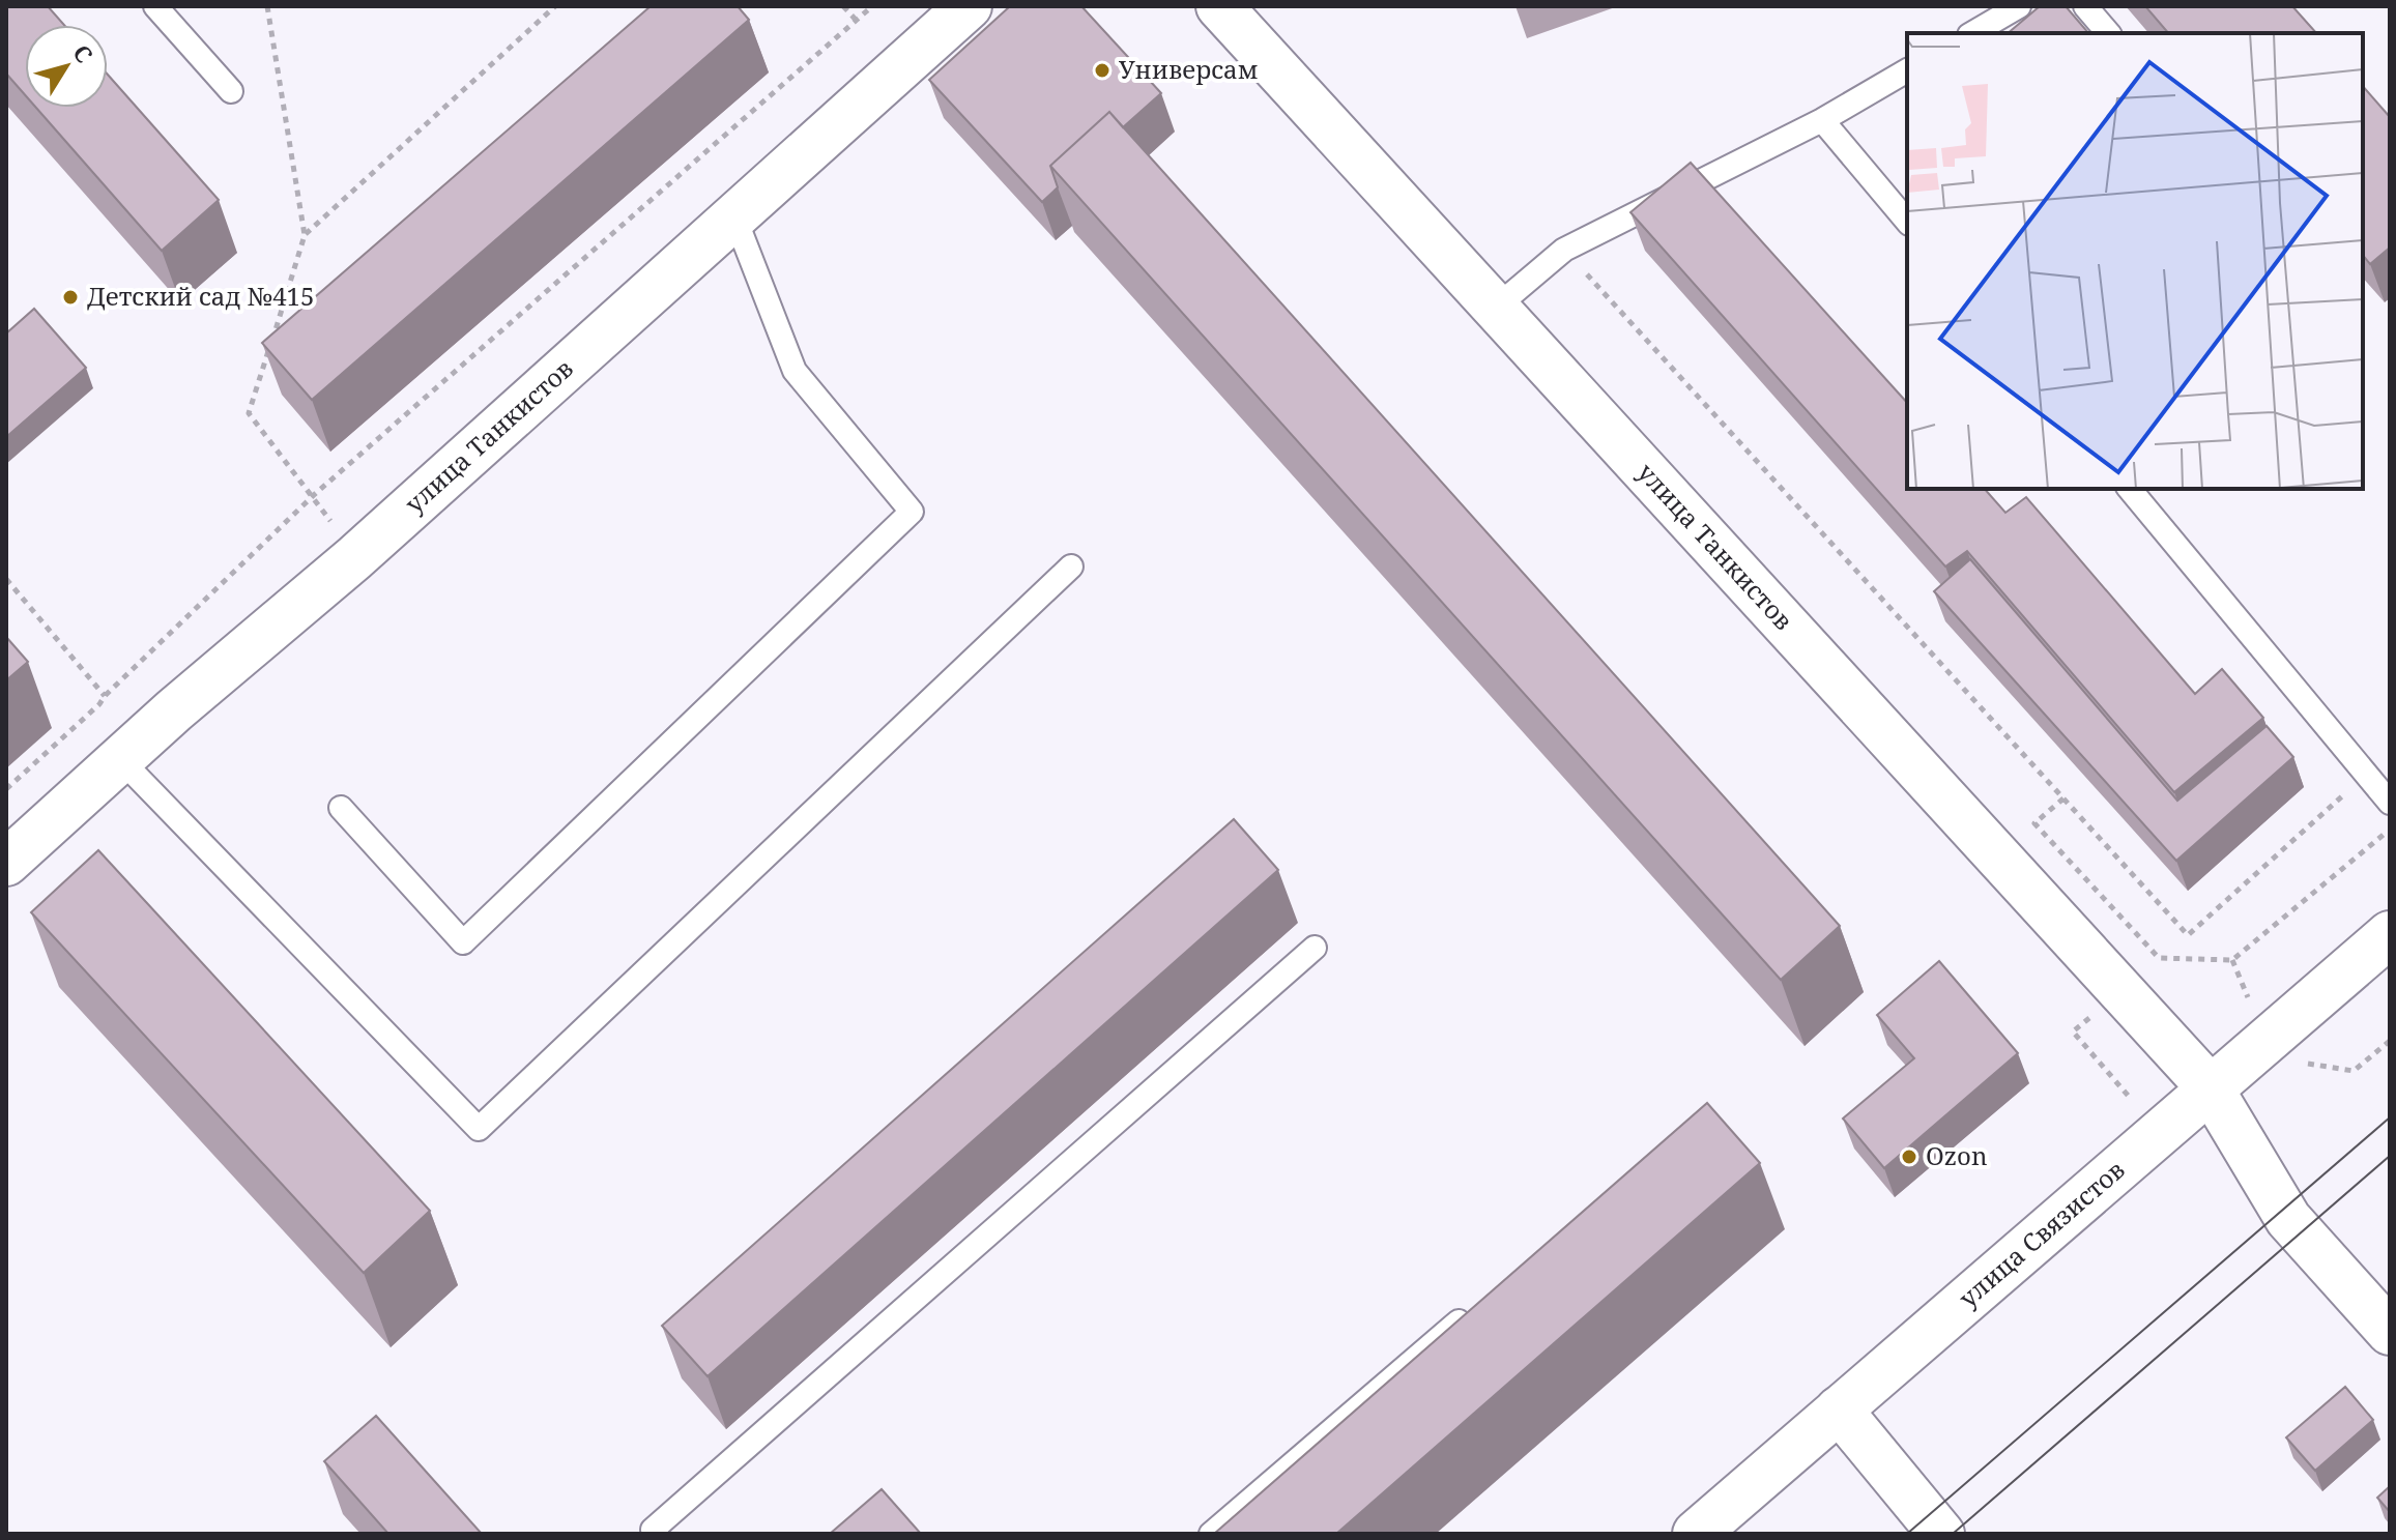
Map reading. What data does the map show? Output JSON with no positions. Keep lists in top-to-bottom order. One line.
{"streets":{"street":["улица Танкистов","улица Связистов"]},"crossings":[["улица Танкистов","улица Связистов"]],"places":["Универсам","Детский сад №415","Ozon"],"north":"top right"}
